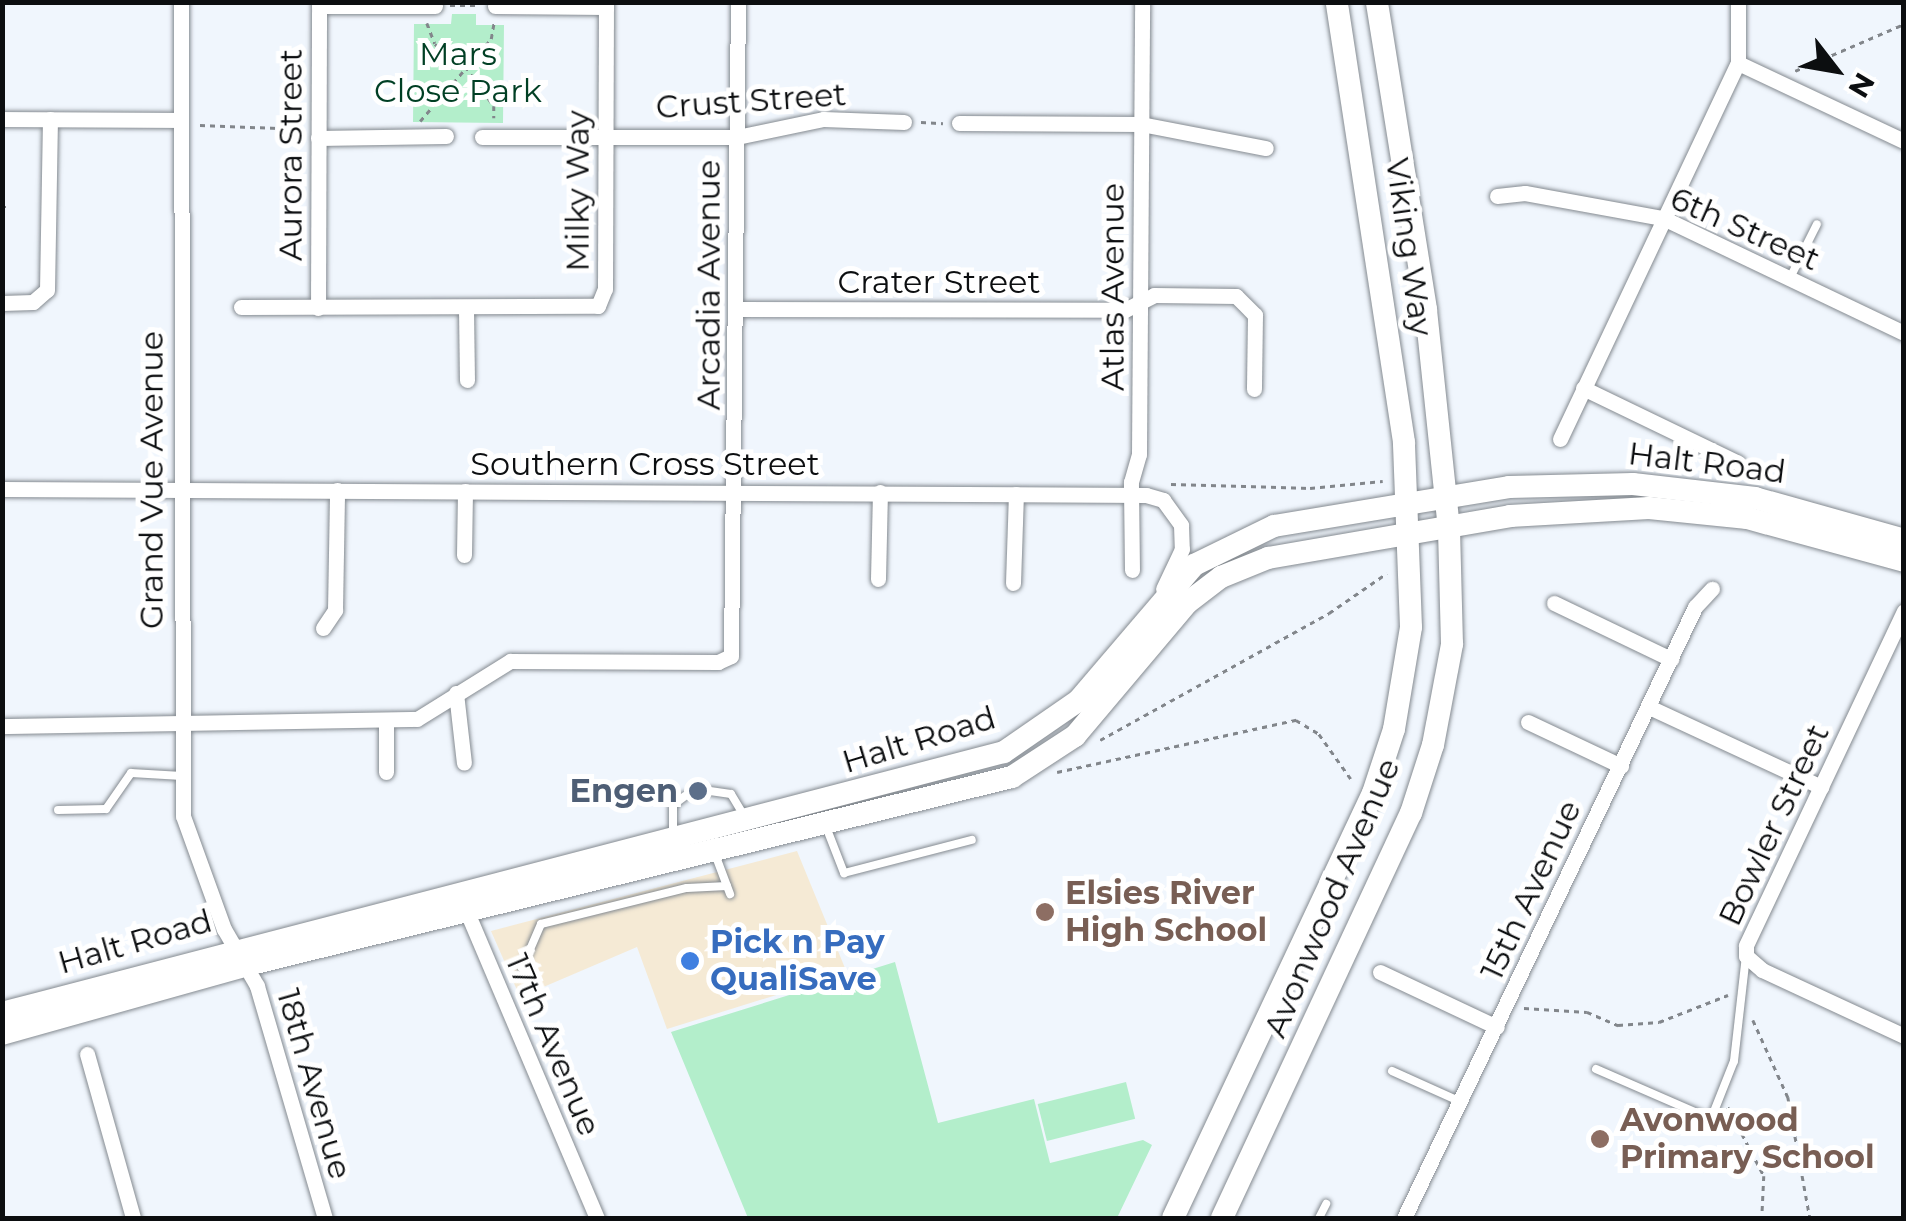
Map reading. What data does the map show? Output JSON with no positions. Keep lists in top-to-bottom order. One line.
{"streets":{"street":["Crust Street","Aurora Street","Milky Way","6th Street","Viking Way","Crater Street","Arcadia Avenue","Atlas Avenue","Halt Road","Southern Cross Street","Grand Vue Avenue","Bowler Street","15th Avenue","Avonwood Avenue","17th Avenue","18th Avenue"]},"crossings":[["Crust Street","Milky Way"],["Crust Street","Arcadia Avenue"],["Aurora Street","Milky Way"],["Viking Way","Halt Road"],["Viking Way","Avonwood Avenue"],["Crater Street","Arcadia Avenue"],["Crater Street","Atlas Avenue"],["Arcadia Avenue","Southern Cross Street"],["Arcadia Avenue","Grand Vue Avenue"],["Atlas Avenue","Southern Cross Street"],["Halt Road","Southern Cross Street"],["Halt Road","Grand Vue Avenue"],["Halt Road","Avonwood Avenue"],["Halt Road","17th Avenue"],["Halt Road","18th Avenue"],["Southern Cross Street","Grand Vue Avenue"],["Grand Vue Avenue","18th Avenue"]],"parks":["Mars Close Park"],"places":["Engen","Elsies River High School","Pick n Pay QualiSave","Avonwood Primary School"],"north":"bottom right"}
